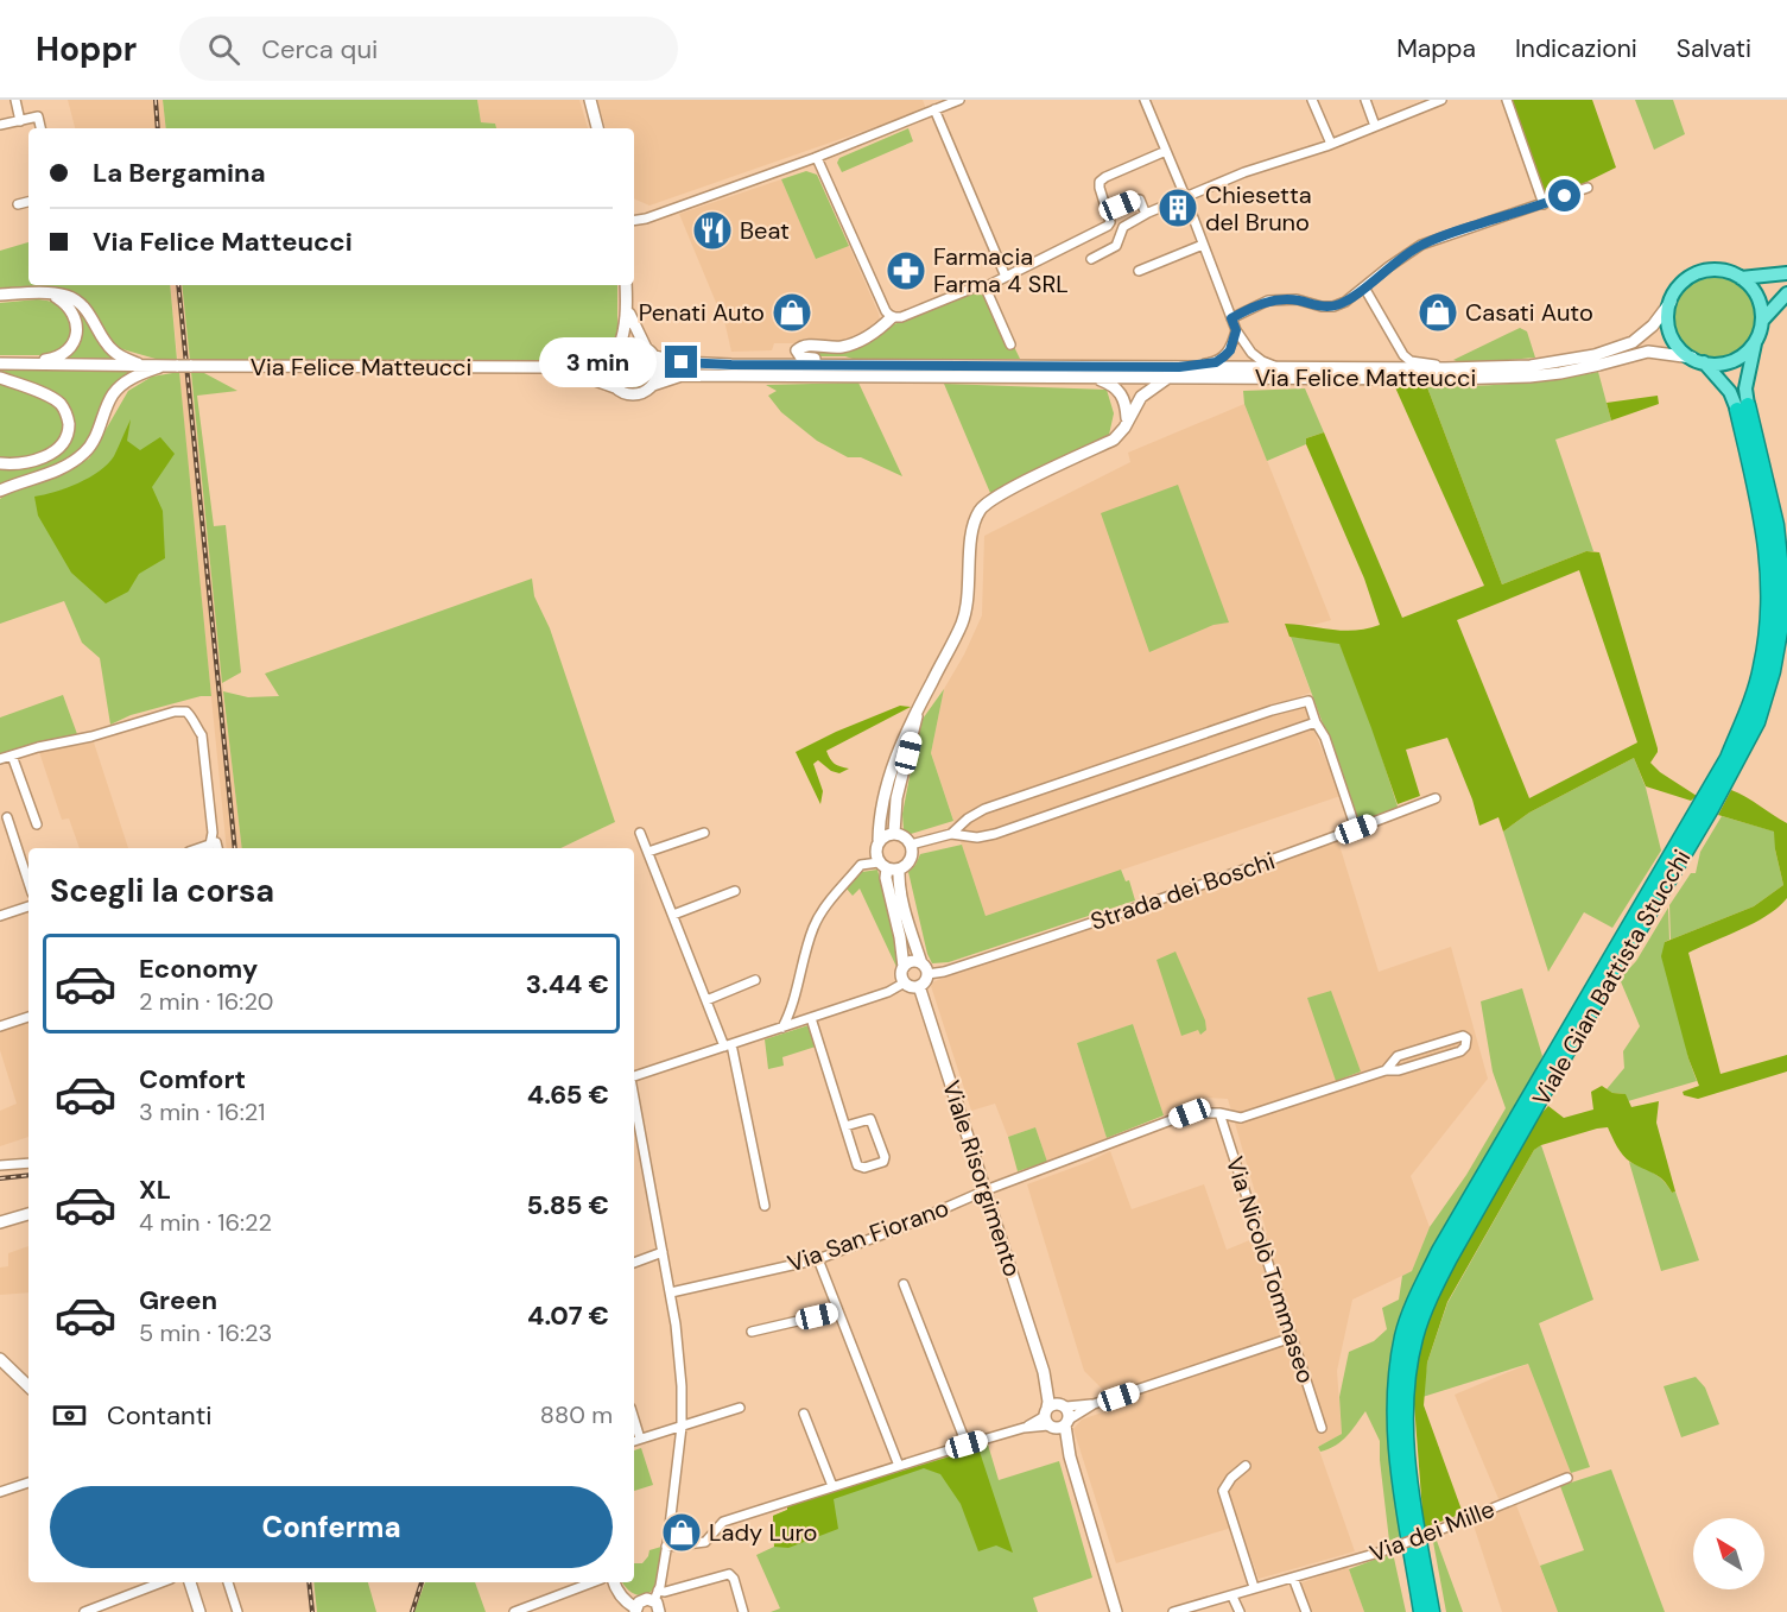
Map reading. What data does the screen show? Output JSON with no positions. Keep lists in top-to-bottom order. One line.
{"streets":{"highway":["Viale Gian Battista Stucchi"],"main road":["Via Felice Matteucci","Viale Risorgimento"],"street":["Strada dei Boschi","Via San Fiorano","Via Nicolò Tommaseo","Via dei Mille"]},"crossings":[["Via Felice Matteucci","Viale Gian Battista Stucchi"],["Strada dei Boschi","Viale Risorgimento"],["Viale Risorgimento","Via San Fiorano"],["Via San Fiorano","Via Nicolò Tommaseo"]],"places":{"building":["Chiesetta del Bruno"],"restaurant":["Beat"],"pharmacy":["Farmacia Farma 4 SRL"],"shop":["Penati Auto","Casati Auto","Lady Luro"]},"north":"top left","page":{"header":"Hoppr","search":"Cerca qui","nav":["Mappa","Indicazioni","Salvati"],"banner":["La Bergamina","Via Felice Matteucci"],"bubble":"3 min","heading":"Scegli la corsa","list":[{"name":"Economy","note":"2 min · 16:20","value":"3.44 €"},{"name":"Comfort","note":"3 min · 16:21","value":"4.65 €"},{"name":"XL","note":"4 min · 16:22","value":"5.85 €"},{"name":"Green","note":"5 min · 16:23","value":"4.07 €"}],"pay":["Contanti","880 m"],"buttons":"Conferma"}}
